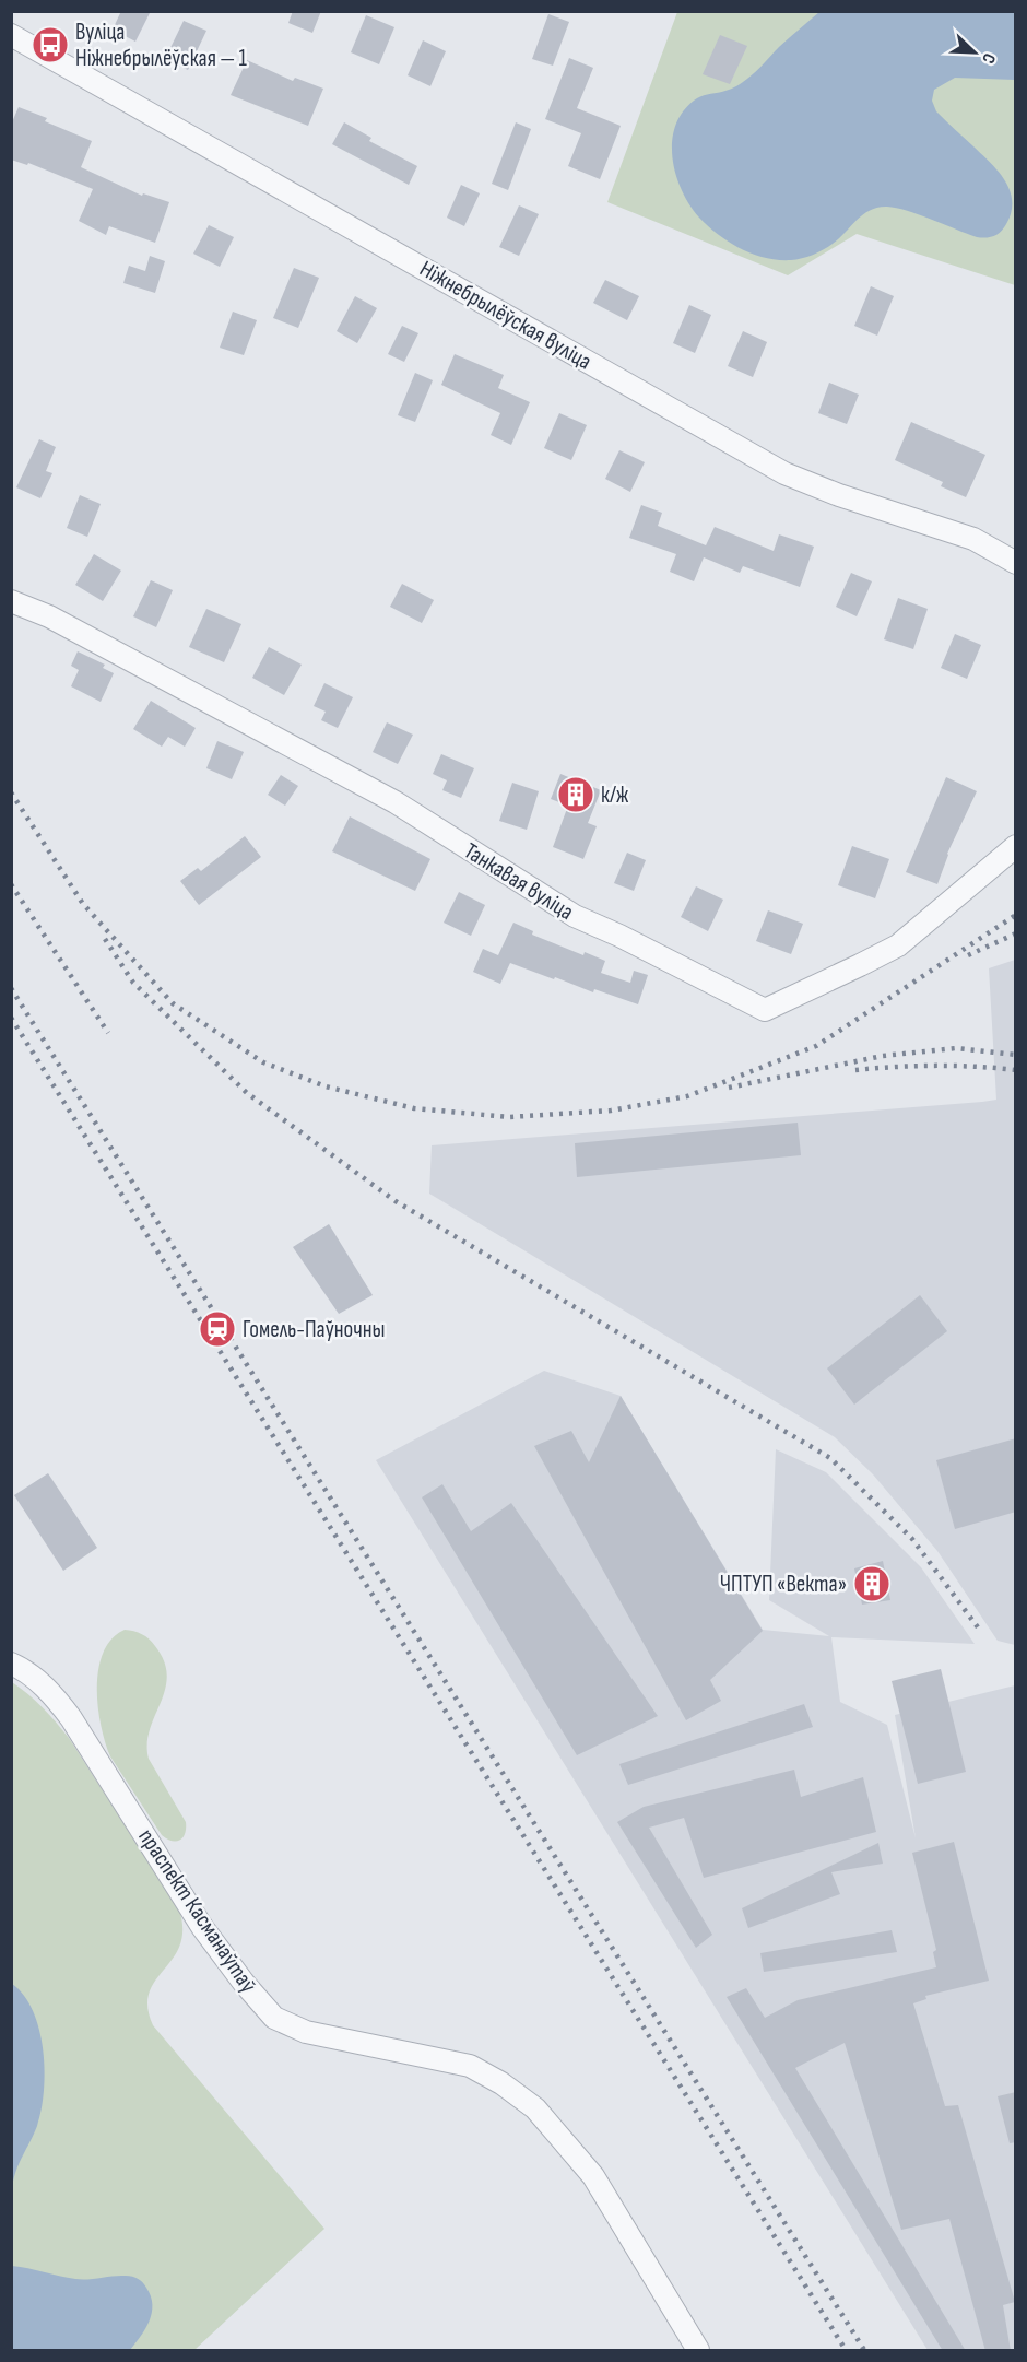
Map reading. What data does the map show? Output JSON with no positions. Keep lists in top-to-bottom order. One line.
{"streets":{"street":["Ніжнебрылёўская вуліца","Танкавая вуліца","праспект Касманаўтаў"]},"places":{"bus stop":["Вуліца Ніжнебрылёўская — 1"],"building":["к/ж","ЧПТУП «Векта»"],"station":["Гомель-Паўночны"]},"north":"bottom right"}
